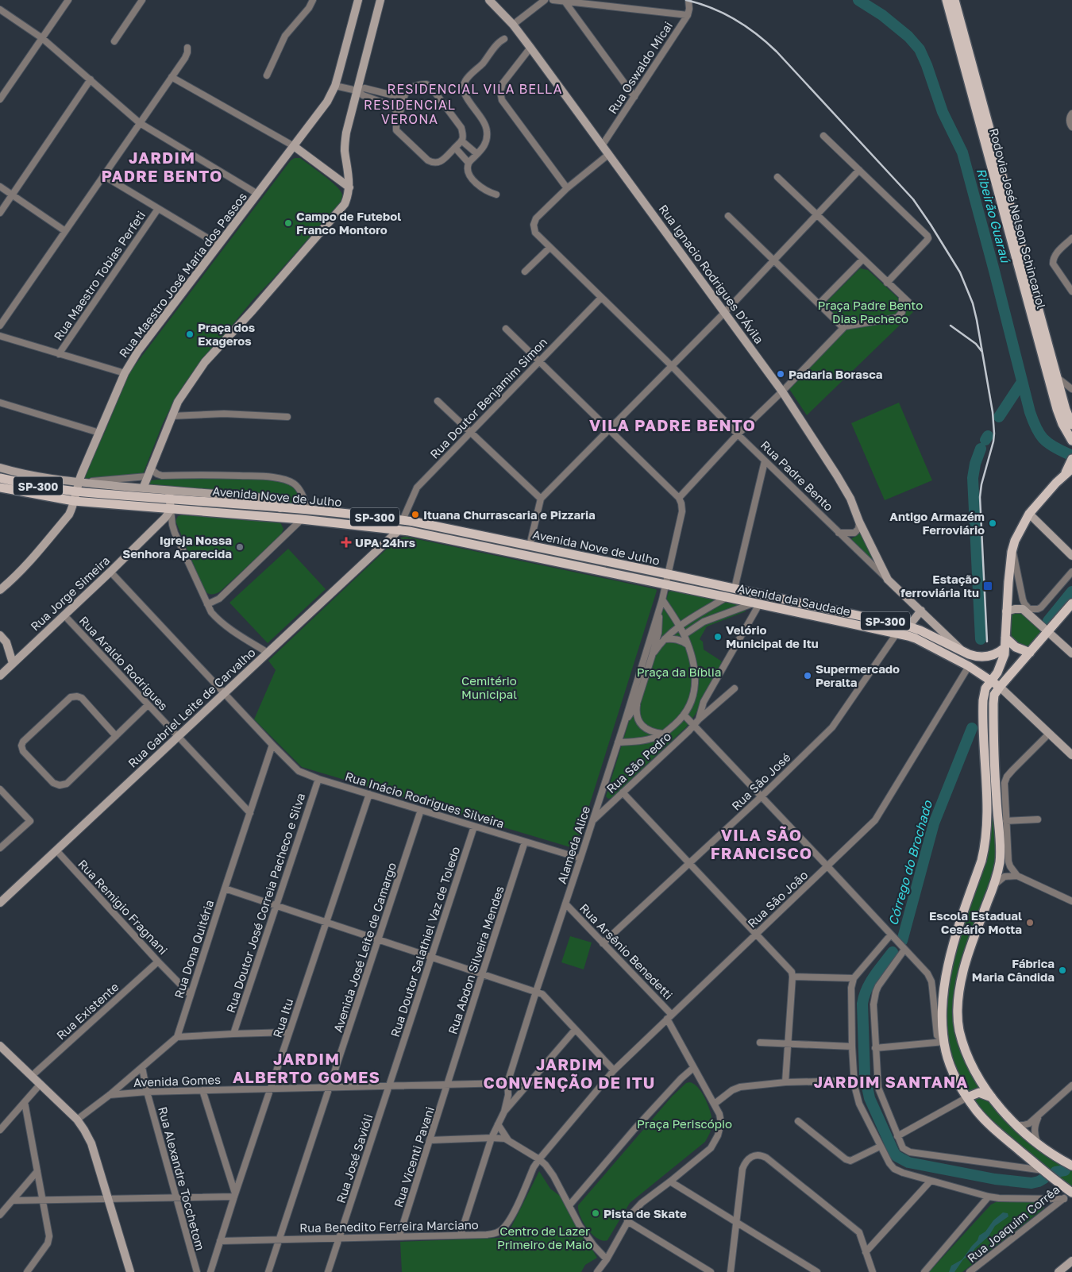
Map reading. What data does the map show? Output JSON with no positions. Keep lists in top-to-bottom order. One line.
{"streets":{"main road":["Rodovia José Nelson Schincariol","SP-300","Avenida Nove de Julho","Avenida da Saudade"],"street":["Rua Oswaldo Micai","Rua Ignacio Rodrigues D'Ávila","Rua Maestro José Maria dos Passos","Rua Maestro Tobias Perfeti","Rua Doutor Benjamim Simon","Rua Padre Bento","Rua Jorge Simeira","Rua Araldo Rodrigues","Rua Gabriel Leite de Carvalho","Rua São Pedro","Rua São José","Rua Inácio Rodrigues Silveira","Alameda Alice","Rua São João","Rua Doutor José Correia Pacheco e Silva","Rua Remigio Fragnani","Rua Doutor Salathiel Vaz de Toledo","Avenida José Leite de Camargo","Rua Dona Quitéria","Rua Arsênio Benedetti","Rua Abdon Silveira Mendes","Rua Existente","Rua Itu","Avenida Gomes","Rua Vicenti Pavani","Rua José Savióli","Rua Alexandre Tocchetom","Rua Joaquim Corrêa","Rua Benedito Ferreira Marciano"]},"crossings":[["Rua Oswaldo Micai","Rua Ignacio Rodrigues D'Ávila"],["Rua Ignacio Rodrigues D'Ávila","Rua Padre Bento"],["Rua Maestro José Maria dos Passos","Avenida Nove de Julho"],["Rua Doutor Benjamim Simon","Rua Padre Bento"],["Rua Doutor Benjamim Simon","Avenida Nove de Julho"],["Rua Padre Bento","Avenida da Saudade"],["Avenida Nove de Julho","Rua Jorge Simeira"],["Avenida Nove de Julho","Avenida da Saudade"],["Avenida Nove de Julho","Rua Gabriel Leite de Carvalho"],["Avenida Nove de Julho","Alameda Alice"],["Rua Jorge Simeira","Rua Araldo Rodrigues"],["Rua Jorge Simeira","Rua Inácio Rodrigues Silveira"],["Avenida da Saudade","Rua São Pedro"],["Avenida da Saudade","Rua São José"],["Avenida da Saudade","Alameda Alice"],["Avenida da Saudade","Rua São João"],["Rua Araldo Rodrigues","Rua Gabriel Leite de Carvalho"],["Rua Araldo Rodrigues","Rua Dona Quitéria"],["Rua Gabriel Leite de Carvalho","Rua Inácio Rodrigues Silveira"],["Rua Gabriel Leite de Carvalho","Rua Remigio Fragnani"],["Rua São Pedro","Alameda Alice"],["Rua São José","Rua Arsênio Benedetti"],["Rua Inácio Rodrigues Silveira","Alameda Alice"],["Rua Inácio Rodrigues Silveira","Rua Doutor José Correia Pacheco e Silva"],["Rua Inácio Rodrigues Silveira","Rua Doutor Salathiel Vaz de Toledo"],["Rua Inácio Rodrigues Silveira","Avenida José Leite de Camargo"],["Rua Inácio Rodrigues Silveira","Rua Dona Quitéria"],["Rua Inácio Rodrigues Silveira","Rua Abdon Silveira Mendes"],["Rua Inácio Rodrigues Silveira","Rua Itu"],["Alameda Alice","Rua Arsênio Benedetti"],["Alameda Alice","Avenida Gomes"],["Rua São João","Rua Arsênio Benedetti"],["Rua São João","Rua Benedito Ferreira Marciano"],["Rua Remigio Fragnani","Rua Dona Quitéria"],["Rua Remigio Fragnani","Rua Existente"],["Rua Doutor Salathiel Vaz de Toledo","Avenida Gomes"],["Rua Doutor Salathiel Vaz de Toledo","Rua José Savióli"],["Avenida José Leite de Camargo","Avenida Gomes"],["Avenida José Leite de Camargo","Rua Benedito Ferreira Marciano"],["Rua Abdon Silveira Mendes","Avenida Gomes"],["Rua Abdon Silveira Mendes","Rua Vicenti Pavani"],["Rua Itu","Avenida Gomes"],["Rua Itu","Rua Benedito Ferreira Marciano"],["Avenida Gomes","Rua Vicenti Pavani"],["Avenida Gomes","Rua José Savióli"],["Avenida Gomes","Rua Alexandre Tocchetom"],["Rua Vicenti Pavani","Rua Benedito Ferreira Marciano"],["Rua José Savióli","Rua Benedito Ferreira Marciano"]],"districts":["RESIDENCIAL VILA BELLA","RESIDENCIAL VERONA","JARDIM PADRE BENTO","VILA PADRE BENTO","VILA SÃO FRANCISCO","JARDIM ALBERTO GOMES","JARDIM CONVENÇÃO DE ITU","JARDIM SANTANA"],"water":["Ribeirão Guaraú","Córrego do Brochado"],"parks":["Praça Padre Bento Dias Pacheco","Praça da Bíblia","Cemitério Municipal","Praça Periscópio","Centro de Lazer Primeiro de Maio"],"places":{"other":["Campo de Futebol Franco Montoro","Praça dos Exageros","Padaria Borasca","Ituana Churrascaria e Pizzaria","Antigo Armazém Ferroviário","Igreja Nossa Senhora Aparecida","Velório Municipal de Itu","Supermercado Peralta","Escola Estadual Cesário Motta","Fábrica Maria Cândida","Pista de Skate"],"health":["UPA 24hrs"],"transit":["Estação ferroviária Itu"]}}
